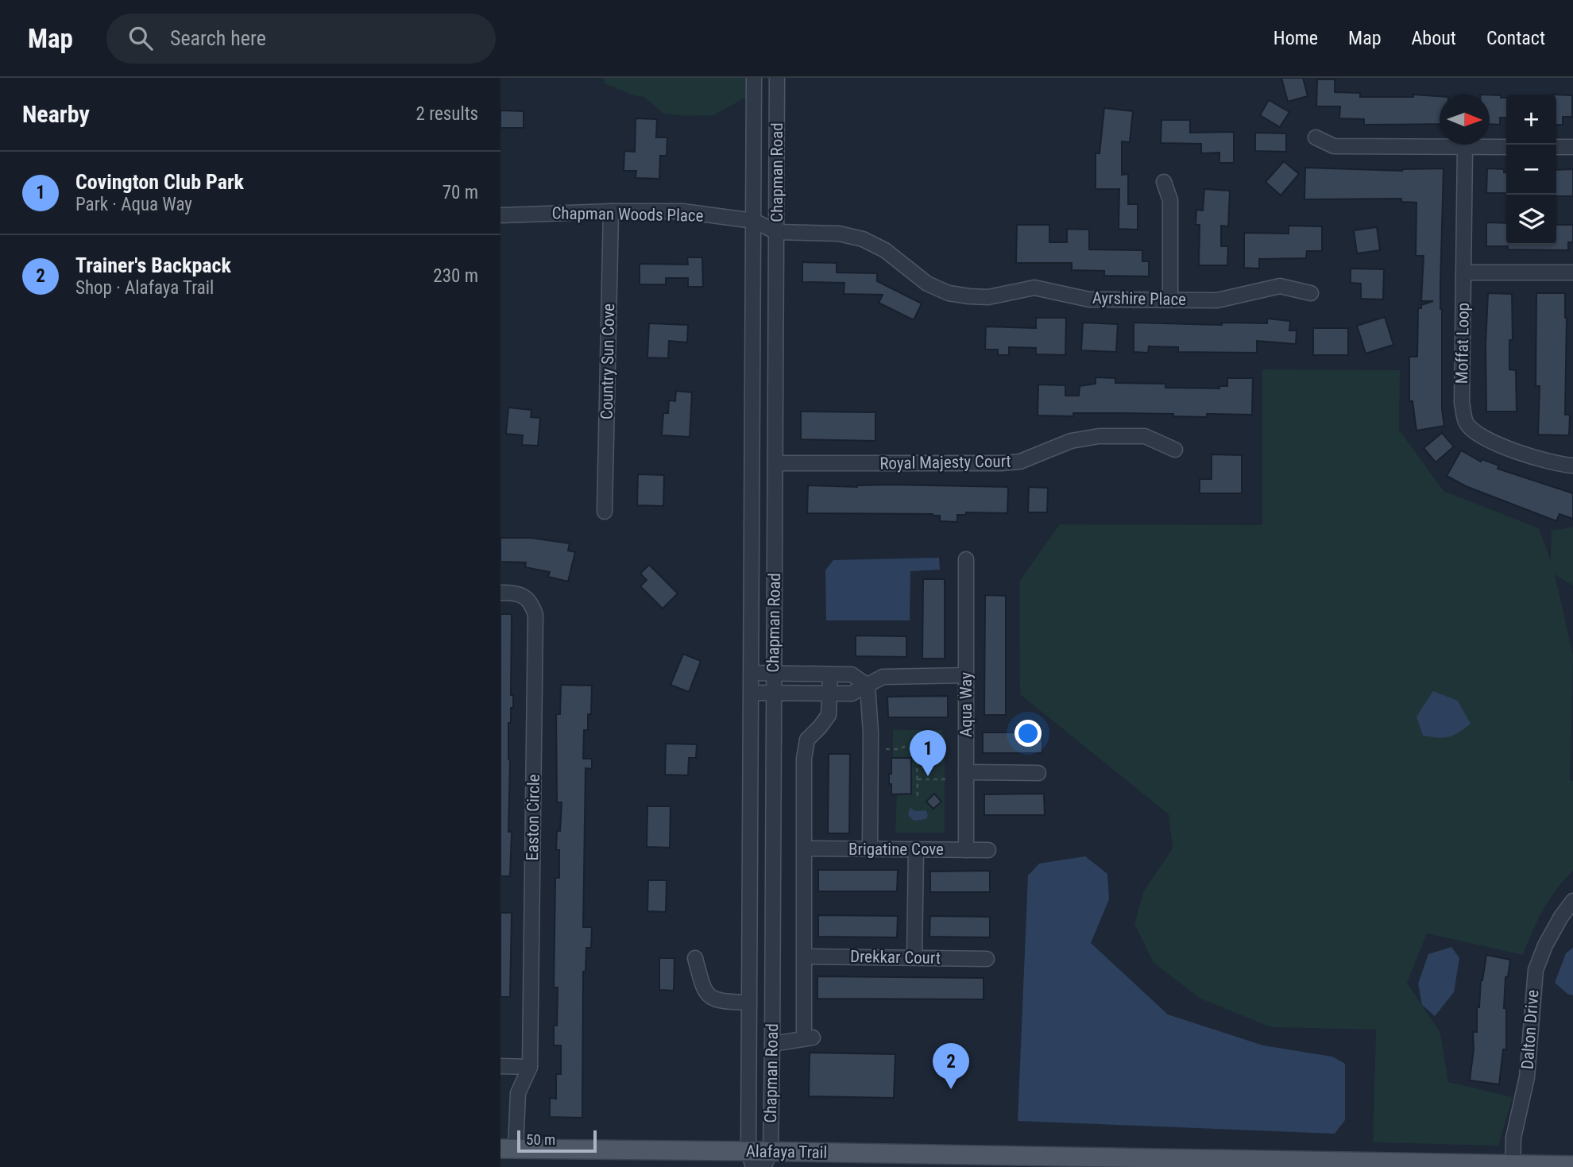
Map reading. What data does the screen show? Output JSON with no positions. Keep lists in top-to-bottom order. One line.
{"streets":{"main road":["Alafaya Trail"],"street":["Chapman Road","Chapman Woods Place","Ayrshire Place","Moffat Loop","Country Sun Cove","Royal Majesty Court","Aqua Way","Easton Circle","Brigatine Cove","Drekkar Court","Dalton Drive"]},"crossings":[["Chapman Road","Chapman Woods Place"],["Chapman Road","Ayrshire Place"],["Chapman Road","Royal Majesty Court"],["Chapman Road","Alafaya Trail"],["Chapman Woods Place","Ayrshire Place"],["Chapman Woods Place","Country Sun Cove"],["Aqua Way","Brigatine Cove"],["Easton Circle","Alafaya Trail"],["Dalton Drive","Alafaya Trail"]],"scale_bar":"50 m","north":"right","page":{"header":"Map","search":"Search here","nav":["Home","Map","About","Contact"],"heading":["Nearby","2 results"],"map_buttons":["+","−"],"list":[{"mark":"1","name":"Covington Club Park","note":"Park · Aqua Way","value":"70 m"},{"mark":"2","name":"Trainer's Backpack","note":"Shop · Alafaya Trail","value":"230 m"}],"pins":["1","2"],"scale":"50 m"}}
